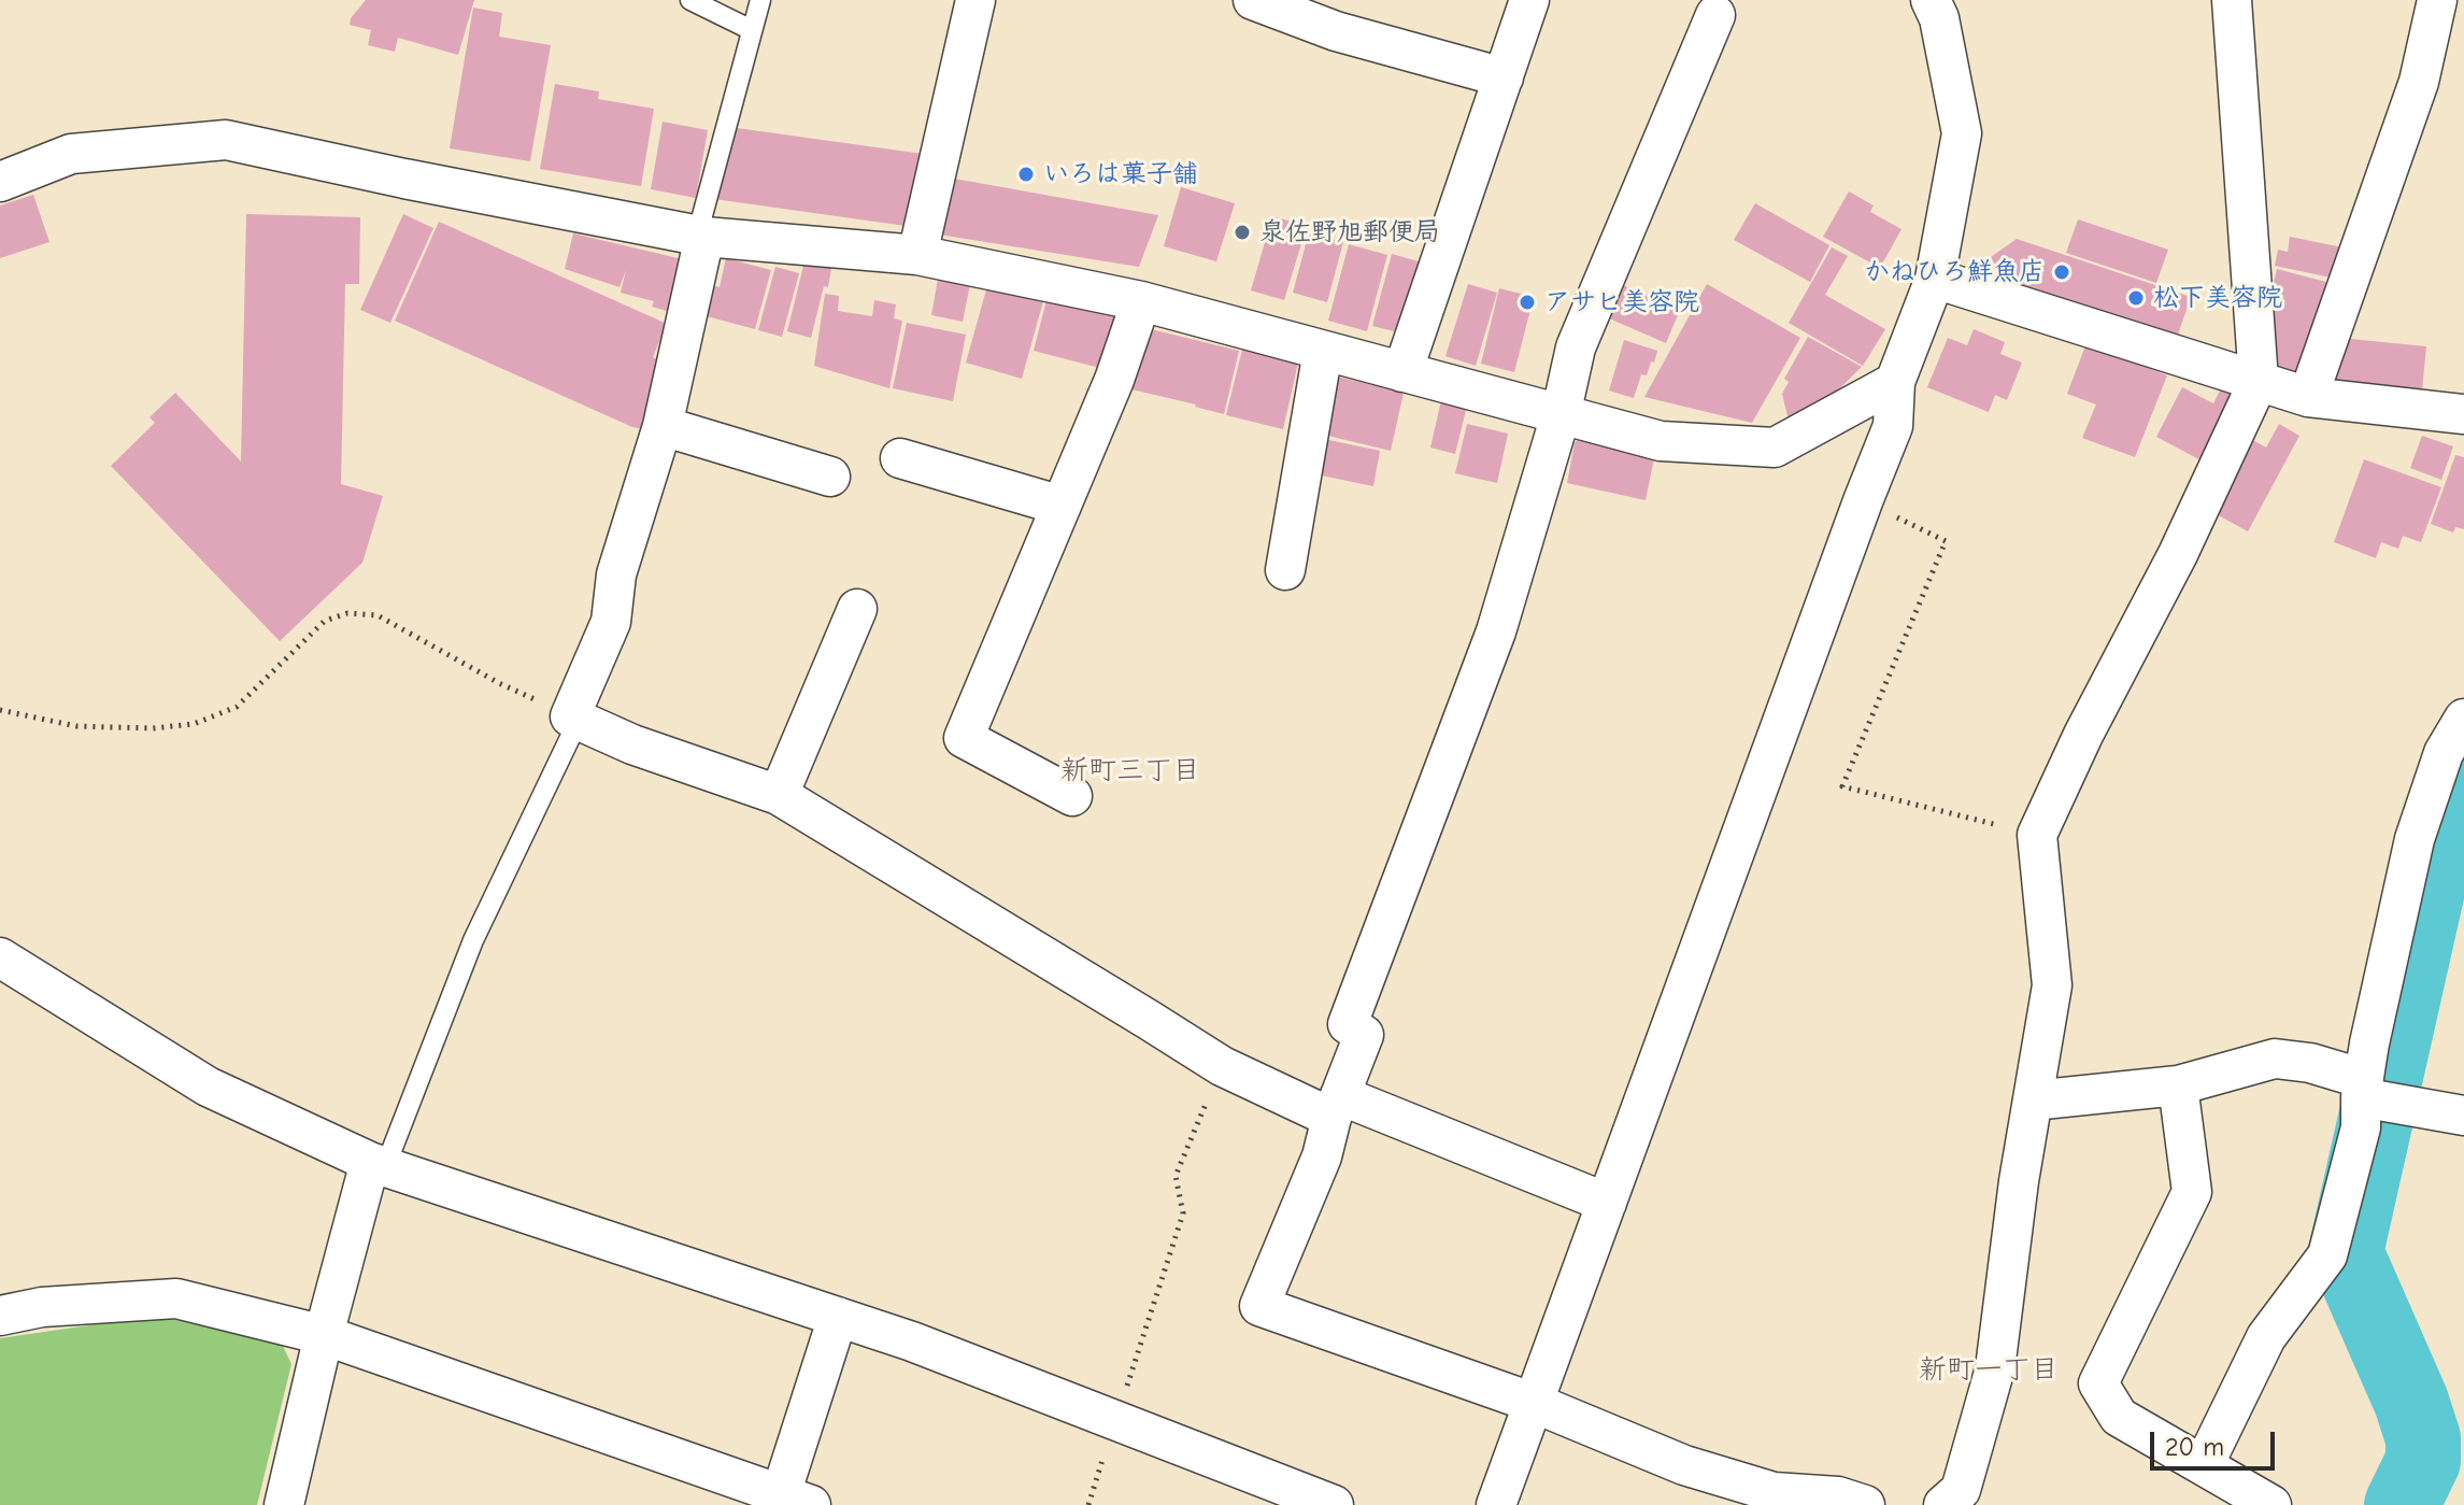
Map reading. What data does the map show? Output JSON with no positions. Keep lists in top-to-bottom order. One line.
{"districts":["新町三丁目","新町一丁目"],"places":["いろは菓子舗","泉佐野旭郵便局","かねひろ鮮魚店","松下美容院","アサヒ美容院"],"scale_bar":"20 m"}
